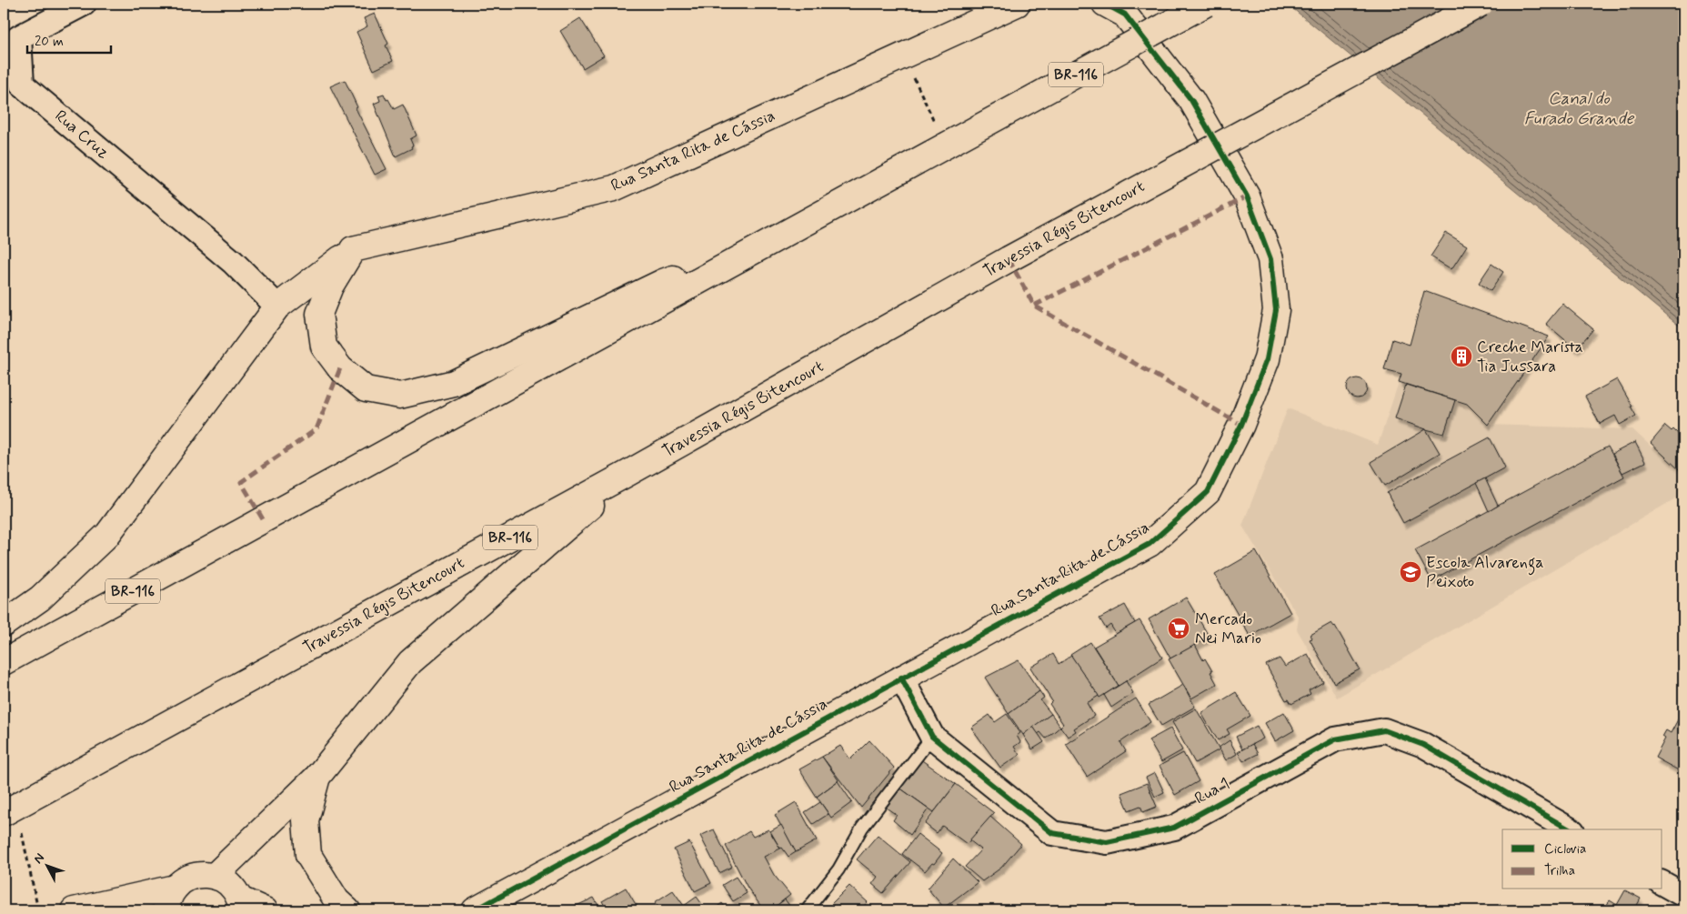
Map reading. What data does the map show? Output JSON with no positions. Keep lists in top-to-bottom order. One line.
{"streets":{"main road":["BR-116","Rua Santa Rita de Cássia","Travessia Régis Bitencourt"],"street":["Rua Cruz","Rua 1"]},"crossings":[["Rua Santa Rita de Cássia","Rua 1"]],"water":["Canal do Furado Grande"],"places":{"building":["Creche Marista Tia Jussara"],"school or university":["Escola Alvarenga Peixoto"],"supermarket":["Mercado Nei Mario"]},"legend":["Ciclovia","Trilha"],"scale_bar":"20 m","north":"top left"}
